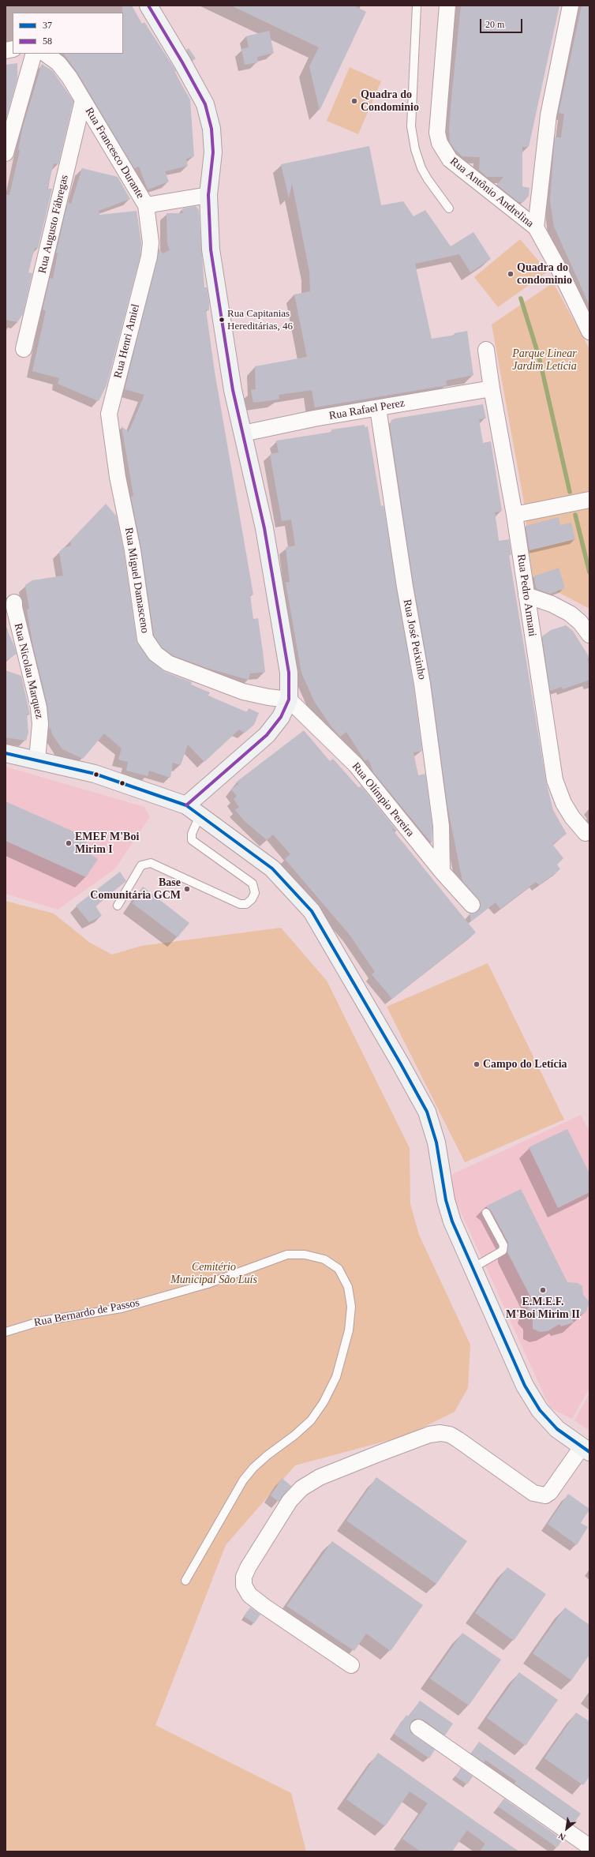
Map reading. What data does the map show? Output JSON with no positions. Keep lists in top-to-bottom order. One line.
{"streets":{"street":["Rua Francesco Durante","Rua Antônio Andrelina","Rua Augusto Fábregas","Rua Henri Amiel","Rua Rafael Perez","Rua Miguel Damasceno","Rua Pedro Armani","Rua José Peixinho","Rua Nicolau Marquez","Rua Olímpio Pereira"],"lane":["Rua Bernardo de Passos"]},"crossings":[["Rua Francesco Durante","Rua Augusto Fábregas"],["Rua Francesco Durante","Rua Henri Amiel"],["Rua Henri Amiel","Rua Miguel Damasceno"],["Rua Rafael Perez","Rua Pedro Armani"],["Rua Rafael Perez","Rua José Peixinho"],["Rua Miguel Damasceno","Rua Olímpio Pereira"],["Rua José Peixinho","Rua Olímpio Pereira"]],"parks":["Parque Linear Jardim Letícia","Cemitério Municipal São Luís"],"places":["Quadra do Condominio","Quadra do condominio","Rua Capitanias Hereditárias, 46","EMEF M'Boi Mirim I","Base Comunitária GCM","Campo do Letícia","E.M.E.F. M'Boi Mirim II"],"lines":["transit line 58","transit line 37"],"legend":["37","58"],"scale_bar":"20 m","north":"bottom left"}
